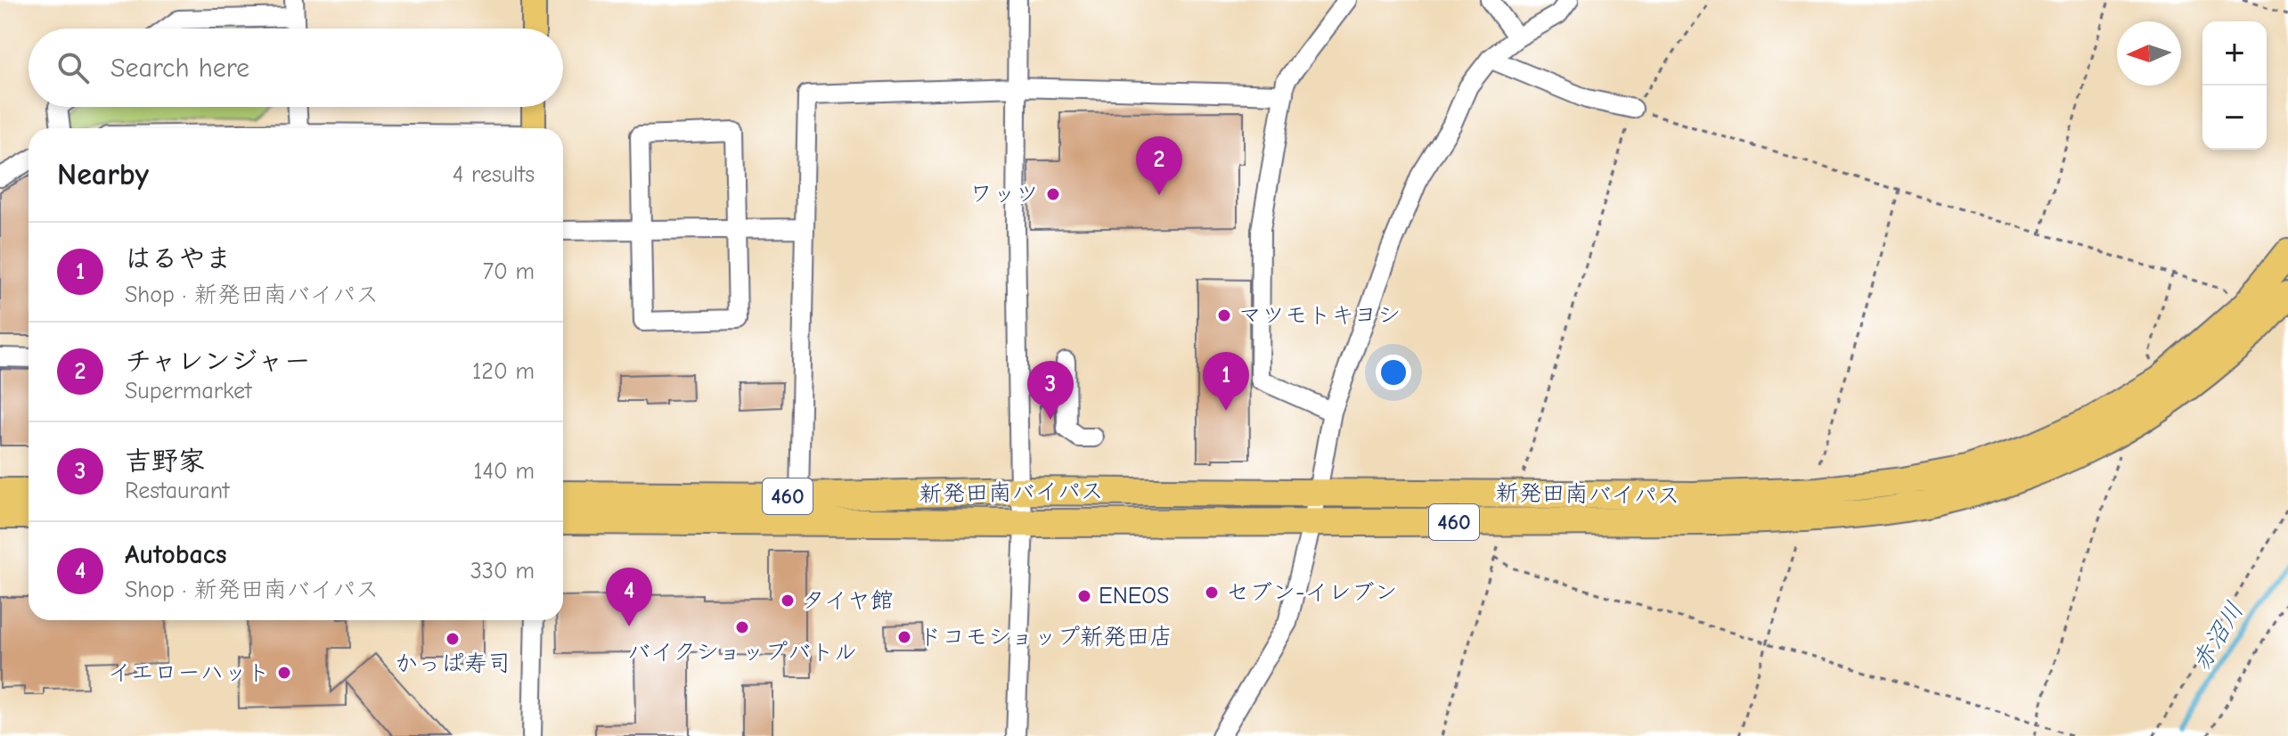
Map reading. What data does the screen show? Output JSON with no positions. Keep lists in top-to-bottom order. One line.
{"streets":{"highway":["新発田南バイパス","460"]},"water":["赤沼川"],"places":["ワッツ","マツモトキヨシ","セブン-イレブン","ENEOS","タイヤ館","バイクショップバトル","ドコモショップ新発田店","かっぱ寿司","イエローハット"],"north":"left","page":{"map_buttons":["+","−"],"search":"Search here","heading":["Nearby","4 results"],"pins":["2","1","3","4"],"list":[{"mark":"1","name":"はるやま","note":"Shop · 新発田南バイパス","value":"70 m"},{"mark":"2","name":"チャレンジャー","note":"Supermarket","value":"120 m"},{"mark":"3","name":"吉野家","note":"Restaurant","value":"140 m"},{"mark":"4","name":"Autobacs","note":"Shop · 新発田南バイパス","value":"330 m"}]}}
